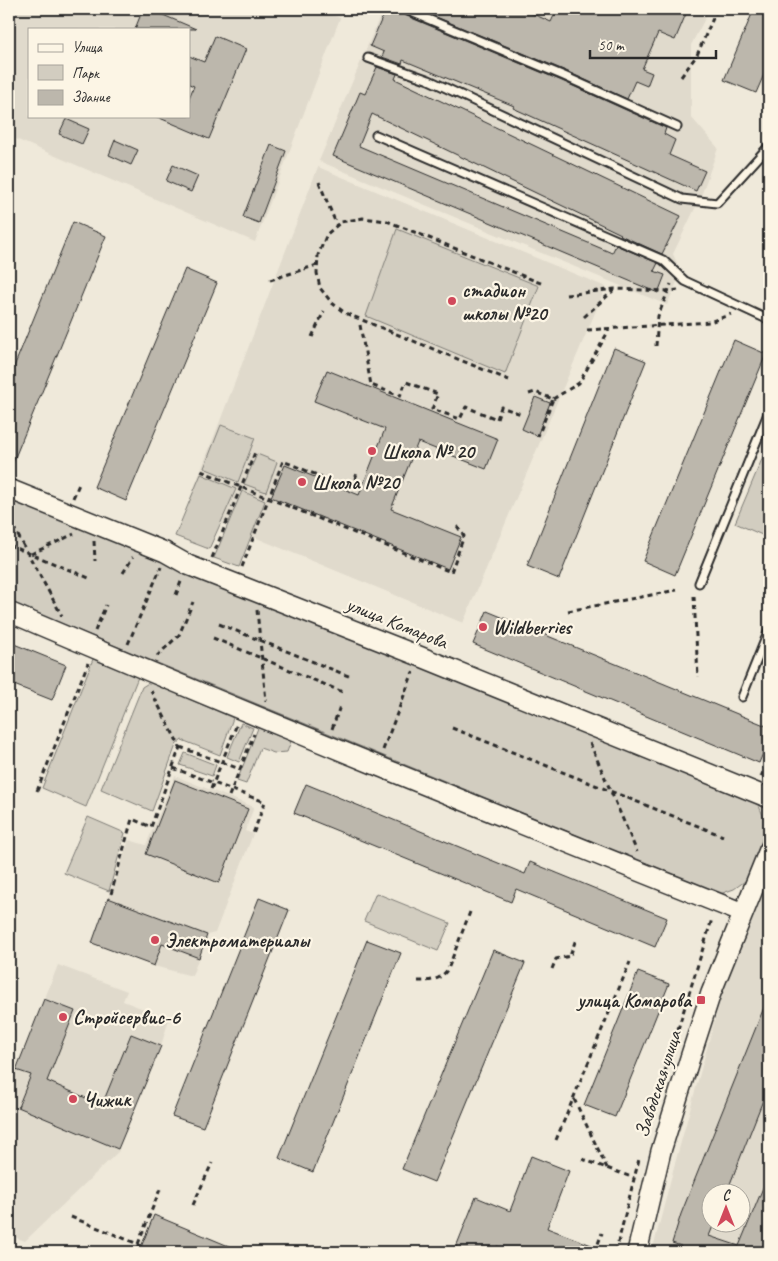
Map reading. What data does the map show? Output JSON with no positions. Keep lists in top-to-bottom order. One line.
{"streets":{"street":["улица Комарова","Заводская улица"]},"places":{"other":["стадион школы №20","Школа № 20","Школа №20","Wildberries","Электроматериалы","Стройсервис-6","Чижик"],"transit":["улица Комарова"]},"legend":["Улица","Парк","Здание"],"scale_bar":"50 m","north":"top"}
